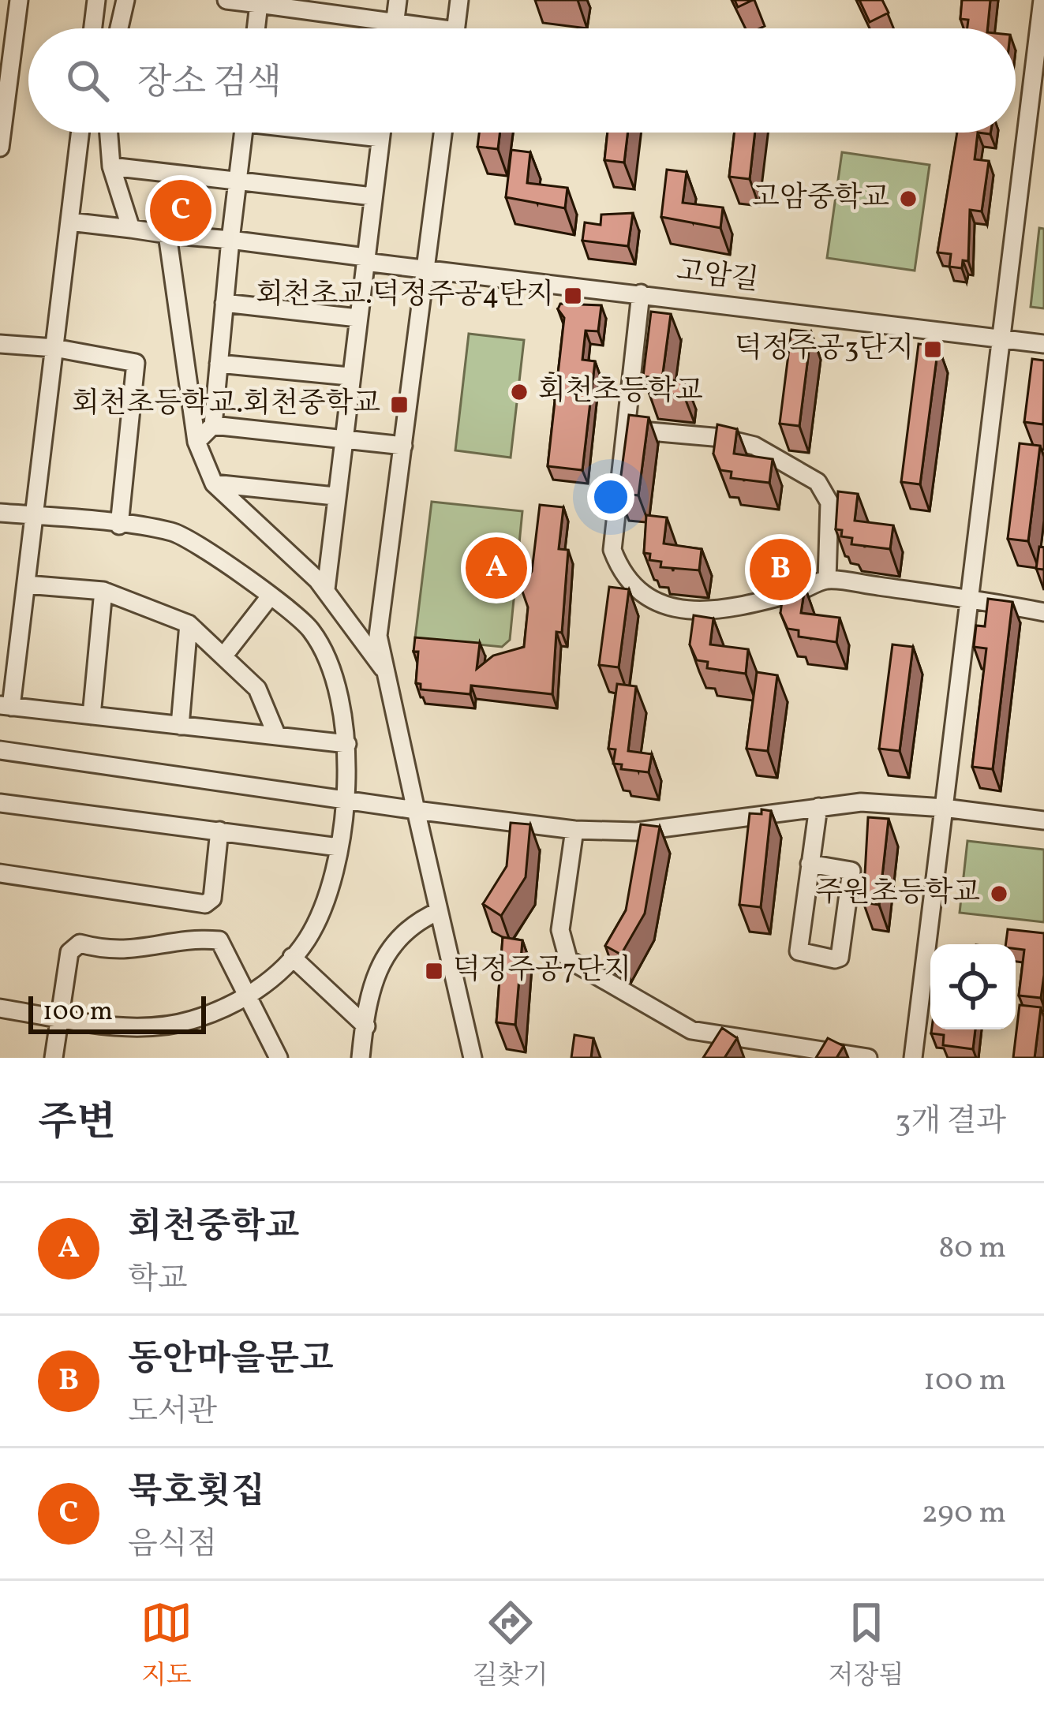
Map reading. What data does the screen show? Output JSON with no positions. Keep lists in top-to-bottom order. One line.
{"streets":{"street":["고암길"]},"places":{"other":["고암중학교","회천초등학교","주원초등학교"],"transit":["회천초교.덕정주공4단지","덕정주공3단지","회천초등학교.회천중학교","덕정주공7단지"]},"scale_bar":"100 m","page":{"search":"장소 검색","pins":["C","A","B"],"scale":"100 m","heading":["주변","3개 결과"],"list":[{"mark":"A","name":"회천중학교","note":"학교","value":"80 m"},{"mark":"B","name":"동안마을문고","note":"도서관","value":"100 m"},{"mark":"C","name":"묵호횟집","note":"음식점","value":"290 m"}],"nav":["지도","길찾기","저장됨"]}}
